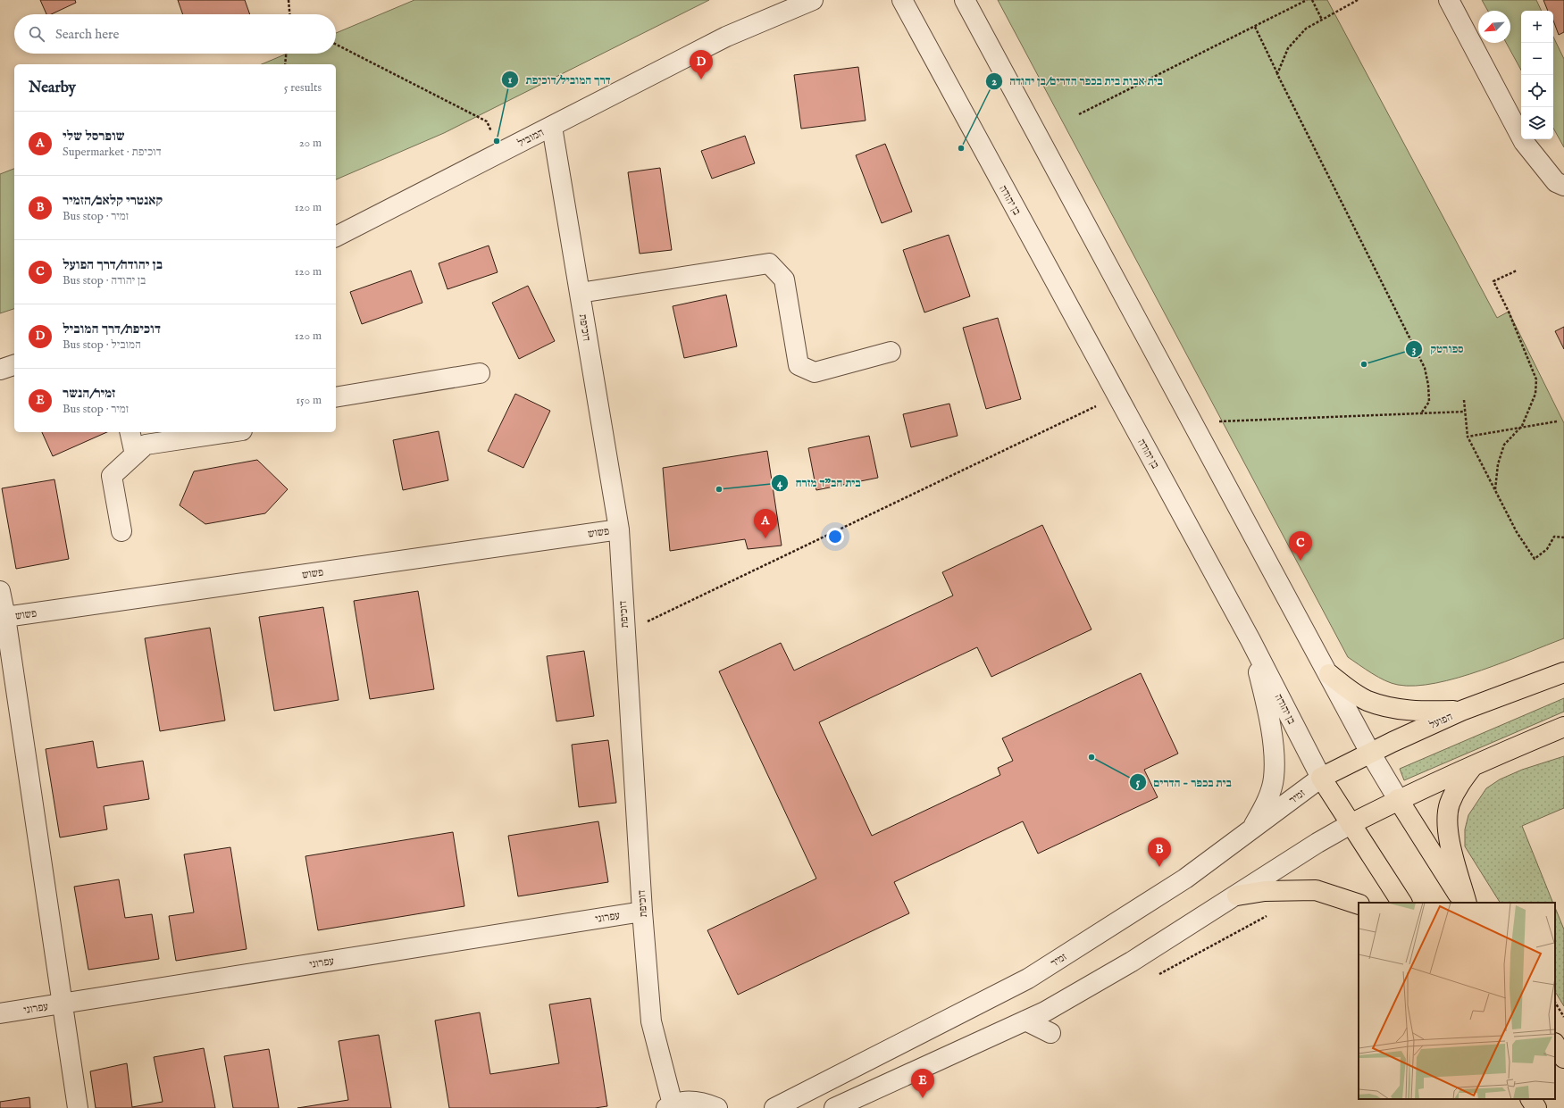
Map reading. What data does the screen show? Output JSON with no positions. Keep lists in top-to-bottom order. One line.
{"streets":{"main road":["בן יהודה","הפועל"],"street":["המוביל","דוכיפת","פשוש","זמיר","עפרוני"]},"crossings":[["המוביל","דוכיפת"],["בן יהודה","הפועל"],["בן יהודה","זמיר"],["דוכיפת","פשוש"],["דוכיפת","עפרוני"],["הפועל","זמיר"]],"places":["דרך המוביל/דוכיפת","בית אבות בית בכפר הדרים/בן יהודה","ספורטק","בית חב\"ד מזרח","בית בכפר - הדרים"],"north":"bottom left","page":{"map_buttons":["+","−"],"search":"Search here","pins":["D","A","C","B","E"],"heading":["Nearby","5 results"],"list":[{"mark":"A","name":"שופרסל שלי","note":"Supermarket · דוכיפת","value":"20 m"},{"mark":"B","name":"קאנטרי קלאב/הזמיר","note":"Bus stop · זמיר","value":"120 m"},{"mark":"C","name":"בן יהודה/דרך הפועל","note":"Bus stop · בן יהודה","value":"120 m"},{"mark":"D","name":"דוכיפת/דרך המוביל","note":"Bus stop · המוביל","value":"120 m"},{"mark":"E","name":"זמיר/הנשר","note":"Bus stop · זמיר","value":"150 m"}]}}
